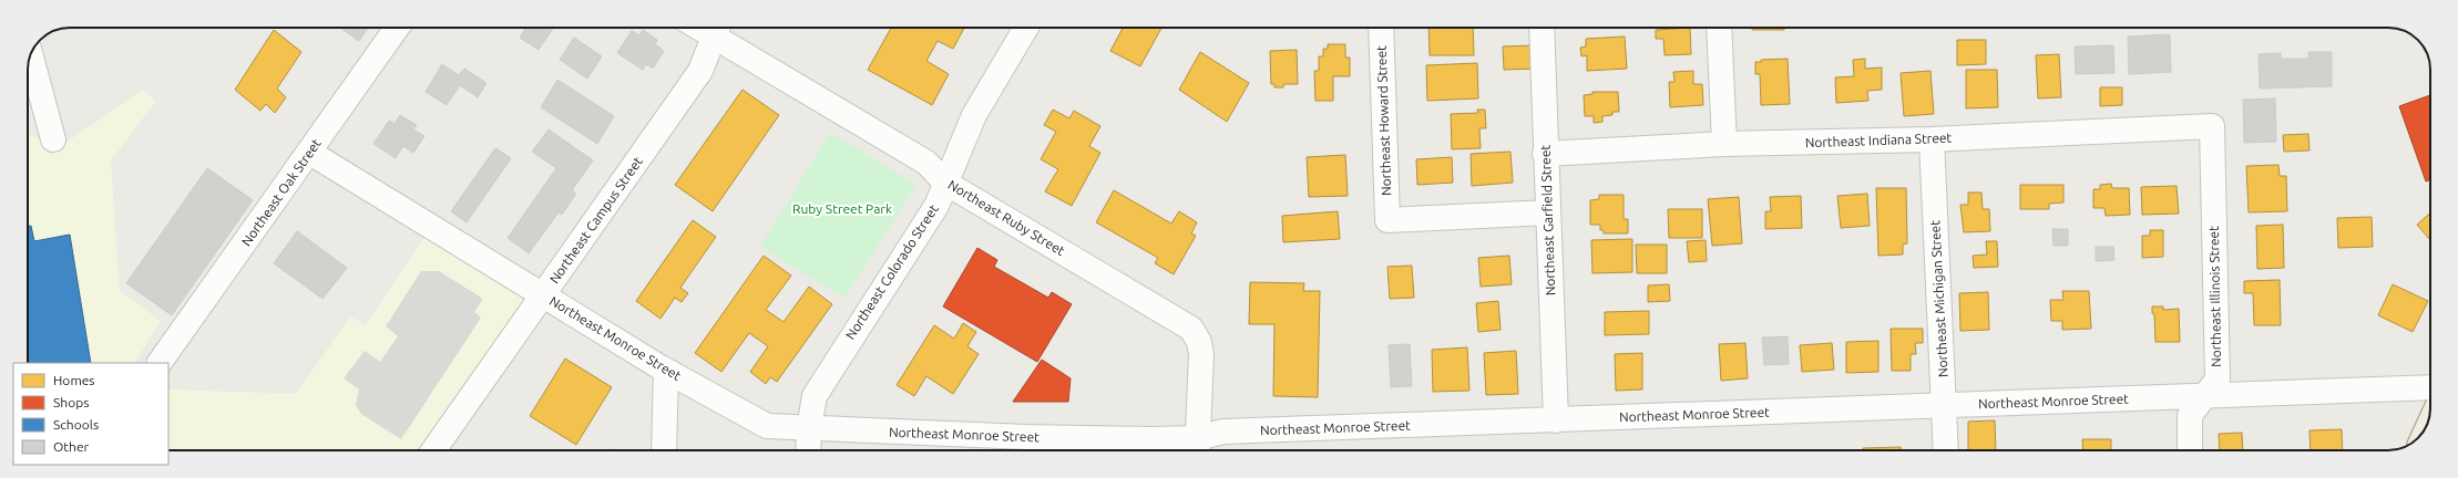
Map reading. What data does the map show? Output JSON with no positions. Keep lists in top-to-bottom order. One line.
{"streets":{"street":["Northeast Howard Street","Northeast Indiana Street","Northeast Oak Street","Northeast Ruby Street","Northeast Campus Street","Northeast Garfield Street","Northeast Colorado Street","Northeast Illinois Street","Northeast Michigan Street","Northeast Monroe Street"]},"crossings":[["Northeast Howard Street","Northeast Garfield Street"],["Northeast Indiana Street","Northeast Garfield Street"],["Northeast Indiana Street","Northeast Illinois Street"],["Northeast Indiana Street","Northeast Michigan Street"],["Northeast Oak Street","Northeast Monroe Street"],["Northeast Ruby Street","Northeast Campus Street"],["Northeast Ruby Street","Northeast Colorado Street"],["Northeast Ruby Street","Northeast Monroe Street"],["Northeast Campus Street","Northeast Monroe Street"],["Northeast Garfield Street","Northeast Monroe Street"],["Northeast Colorado Street","Northeast Monroe Street"],["Northeast Illinois Street","Northeast Monroe Street"],["Northeast Michigan Street","Northeast Monroe Street"]],"parks":["Ruby Street Park"],"legend":["Homes","Shops","Schools","Other"]}
